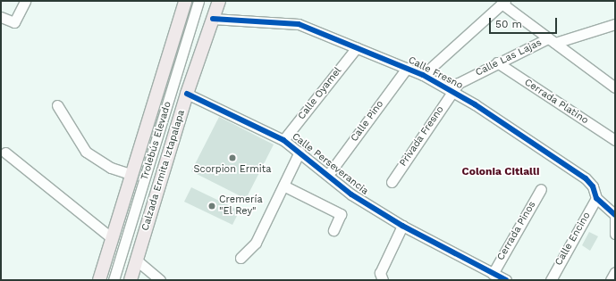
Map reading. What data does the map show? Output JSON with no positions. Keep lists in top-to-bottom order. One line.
{"streets":{"main road":["Calzada Ermita Iztapalapa"],"street":["Calle Las Lajas","Calle Fresno","Calle Oyamel","Cerrada Platino","Calle Pino","Privada Fresno","Trolebús Elevado","Calle Perseverancia","Cerrada Pinos","Calle Encino"]},"crossings":[["Calle Las Lajas","Calle Fresno"],["Calle Las Lajas","Cerrada Platino"],["Calle Las Lajas","Privada Fresno"],["Calle Fresno","Calle Oyamel"],["Calle Fresno","Calle Pino"],["Calle Fresno","Privada Fresno"],["Calle Fresno","Calzada Ermita Iztapalapa"],["Calle Fresno","Calle Encino"],["Calle Oyamel","Calle Perseverancia"],["Calle Pino","Calle Perseverancia"],["Calle Perseverancia","Calzada Ermita Iztapalapa"],["Calle Perseverancia","Cerrada Pinos"]],"districts":["Colonia Citlalli"],"places":["Scorpion Ermita","Cremería \"El Rey\""],"scale_bar":"50 m"}
